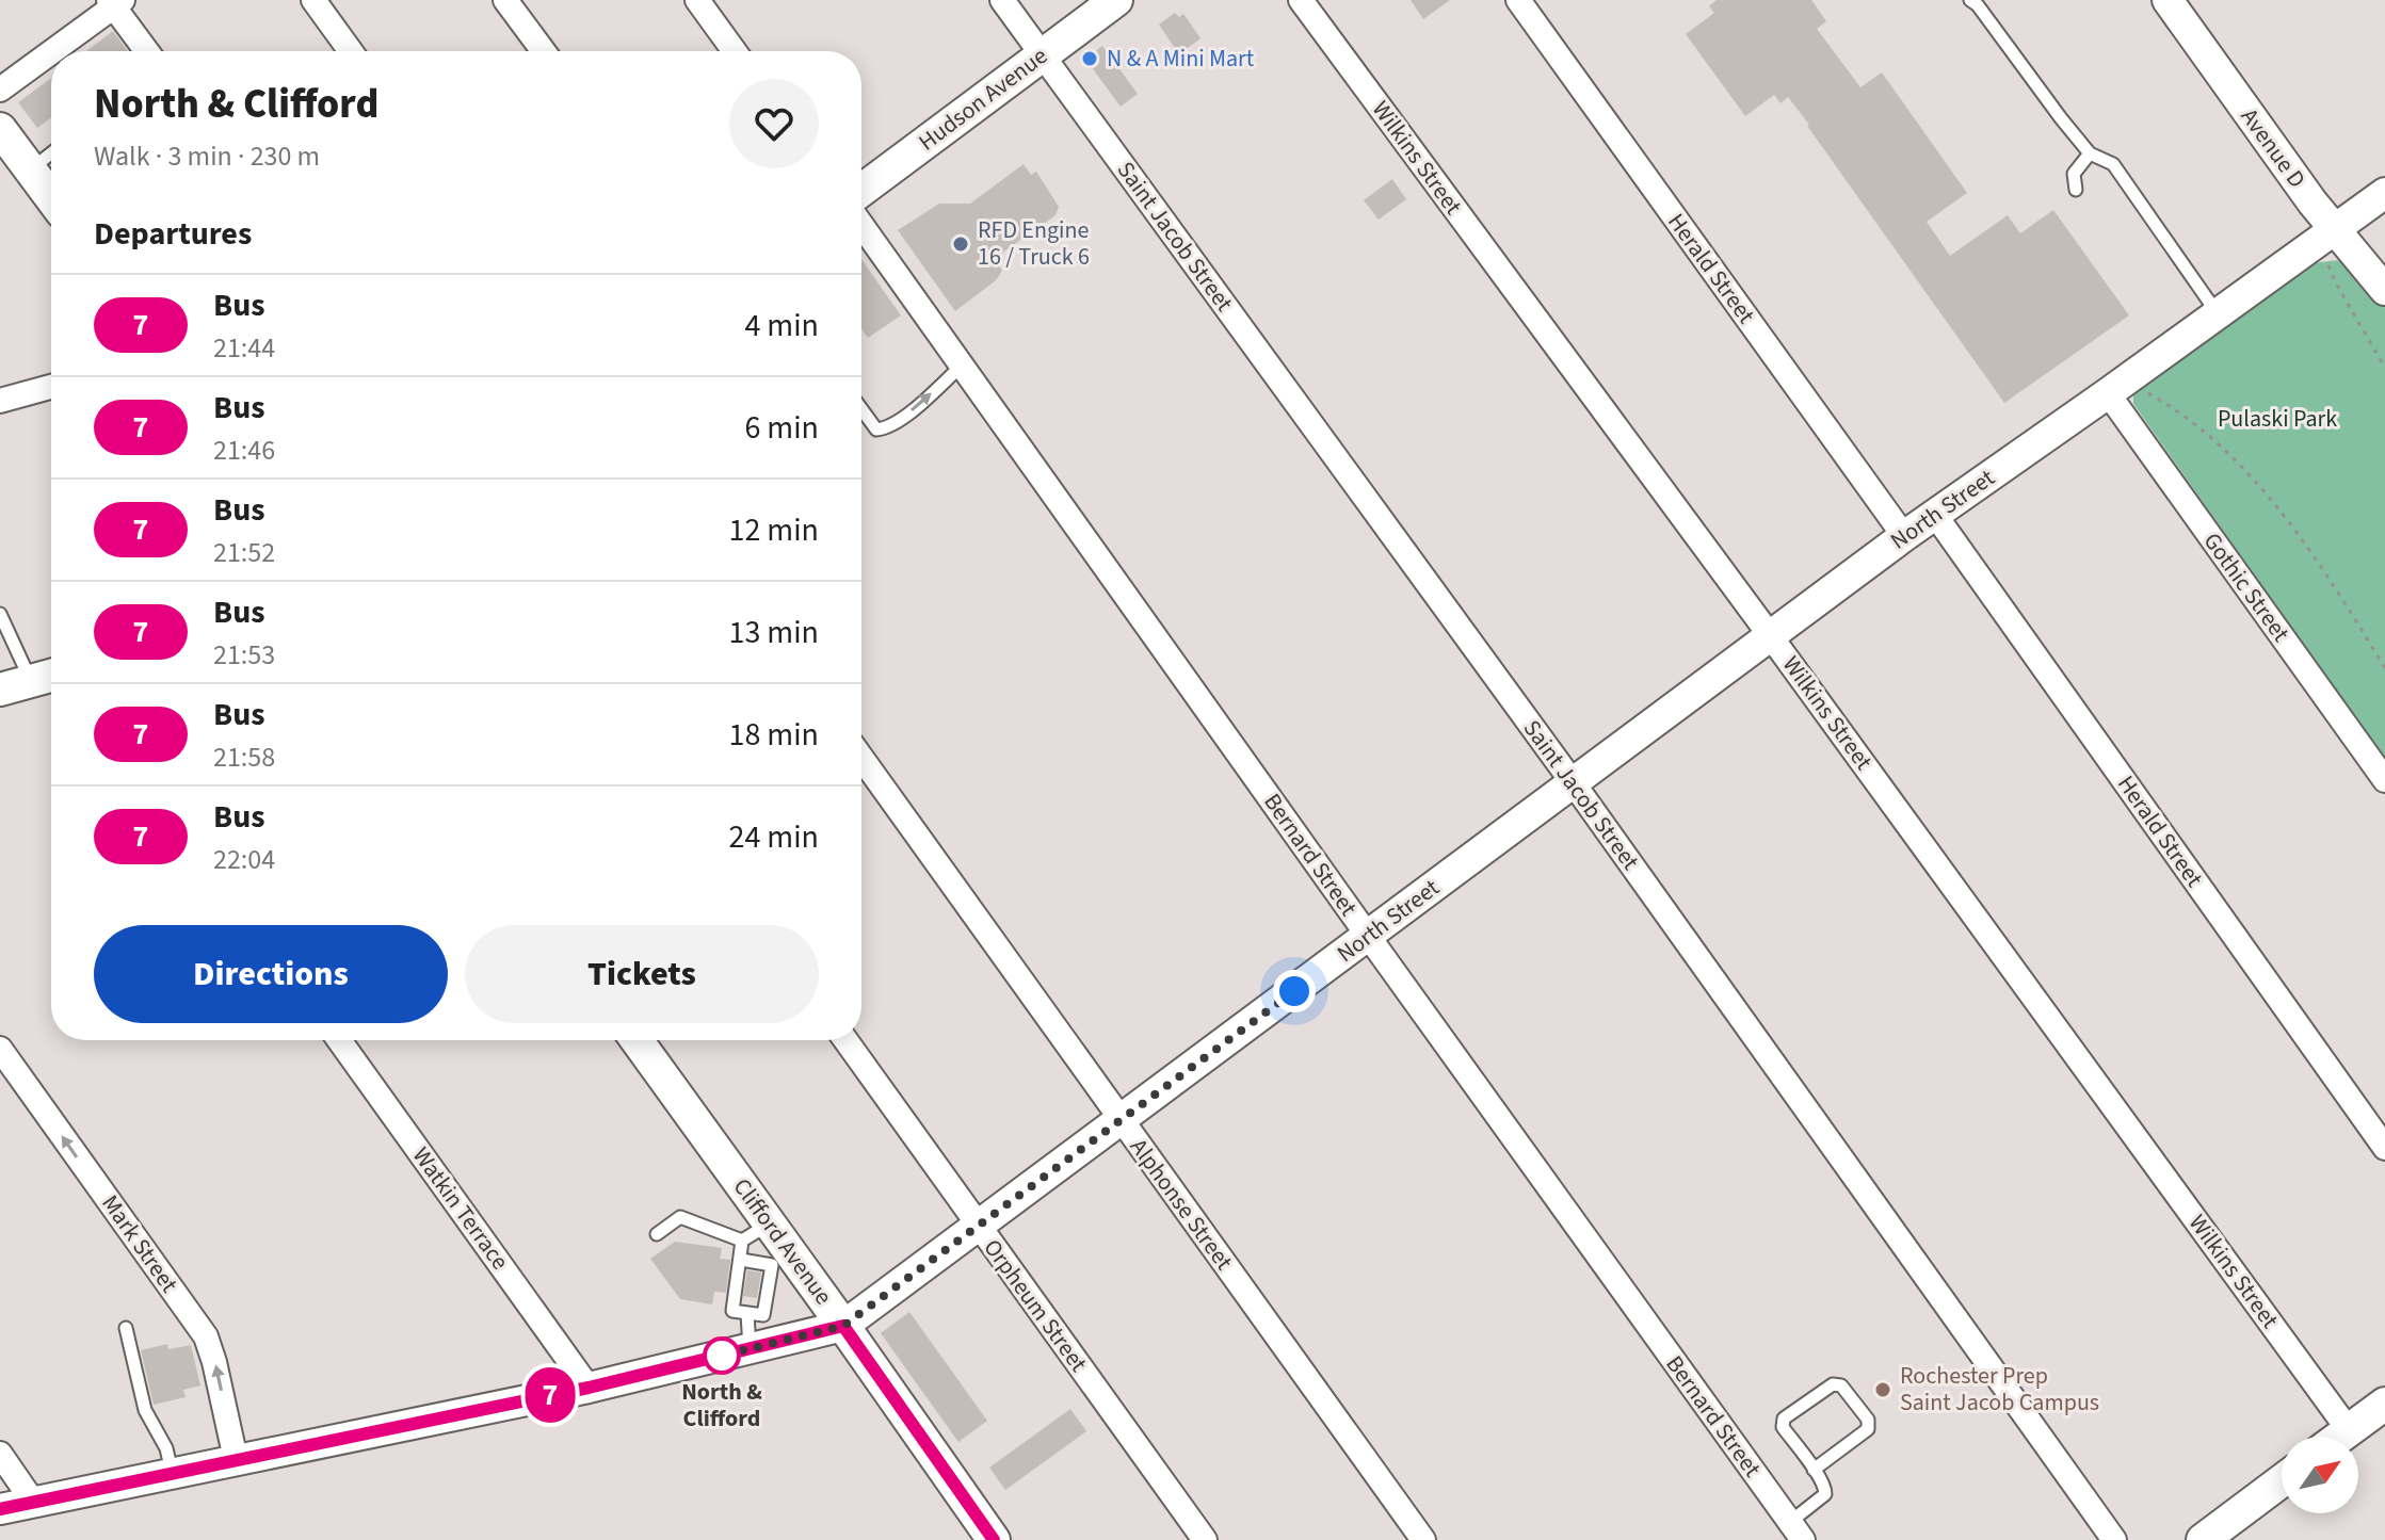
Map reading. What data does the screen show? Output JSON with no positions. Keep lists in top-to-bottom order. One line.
{"streets":{"main road":["Hudson Avenue","Clifford Avenue"],"street":["Avenue D","Wilkins Street","Saint Jacob Street","Herald Street","North Street","Gothic Street","Bernard Street","Alphonse Street","Watkin Terrace","Mark Street","Orpheum Street"]},"crossings":[["Hudson Avenue","Saint Jacob Street"],["Avenue D","North Street"],["Wilkins Street","North Street"],["Saint Jacob Street","North Street"],["Herald Street","North Street"],["North Street","Gothic Street"],["North Street","Bernard Street"],["North Street","Alphonse Street"],["North Street","Watkin Terrace"],["North Street","Clifford Avenue"],["North Street","Mark Street"],["North Street","Orpheum Street"]],"one_way":["Mark Street"],"parks":["Pulaski Park"],"places":["N & A Mini Mart","RFD Engine 16 / Truck 6","North & Clifford","Rochester Prep Saint Jacob Campus"],"lines":["bus line 7"],"north":"top right","page":{"on_map":"7","heading":[["North & Clifford","Walk · 3 min · 230 m"],"Departures"],"list":[{"mark":"7","name":"Bus","note":"21:44","value":"4 min"},{"mark":"7","name":"Bus","note":"21:46","value":"6 min"},{"mark":"7","name":"Bus","note":"21:52","value":"12 min"},{"mark":"7","name":"Bus","note":"21:53","value":"13 min"},{"mark":"7","name":"Bus","note":"21:58","value":"18 min"},{"mark":"7","name":"Bus","note":"22:04","value":"24 min"}],"buttons":["Directions","Tickets"]}}
